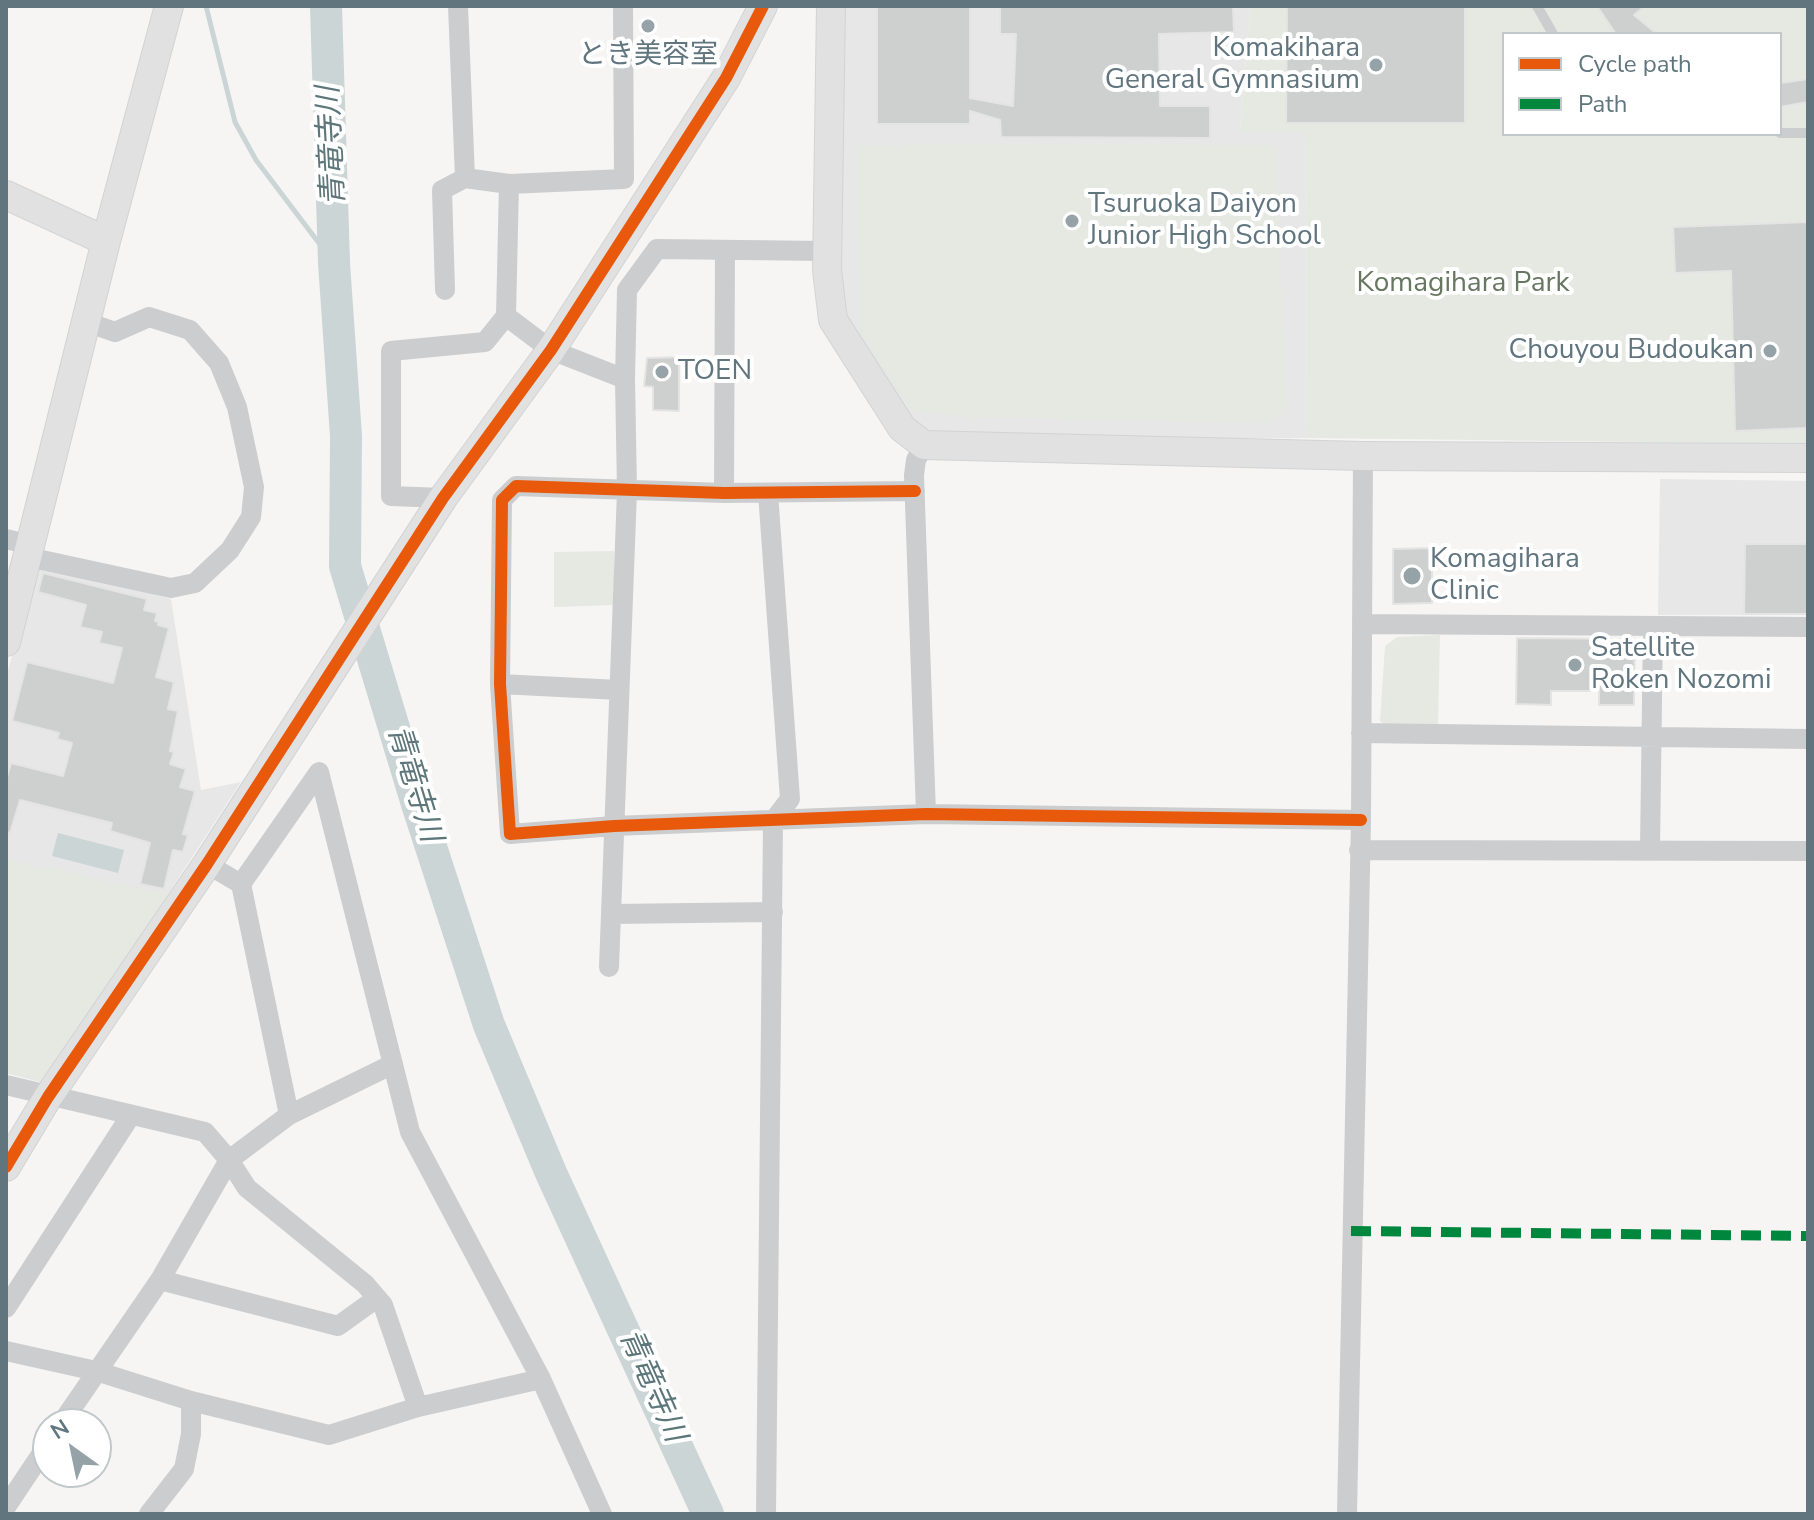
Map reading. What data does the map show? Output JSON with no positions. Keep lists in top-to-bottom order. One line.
{"water":["青竜寺川"],"parks":["Komagihara Park"],"places":["とき美容室","Komakihara General Gymnasium","Tsuruoka Daiyon Junior High School","Chouyou Budoukan","TOEN","Komagihara Clinic","Satellite Roken Nozomi"],"legend":["Cycle path","Path"],"north":"top left"}
